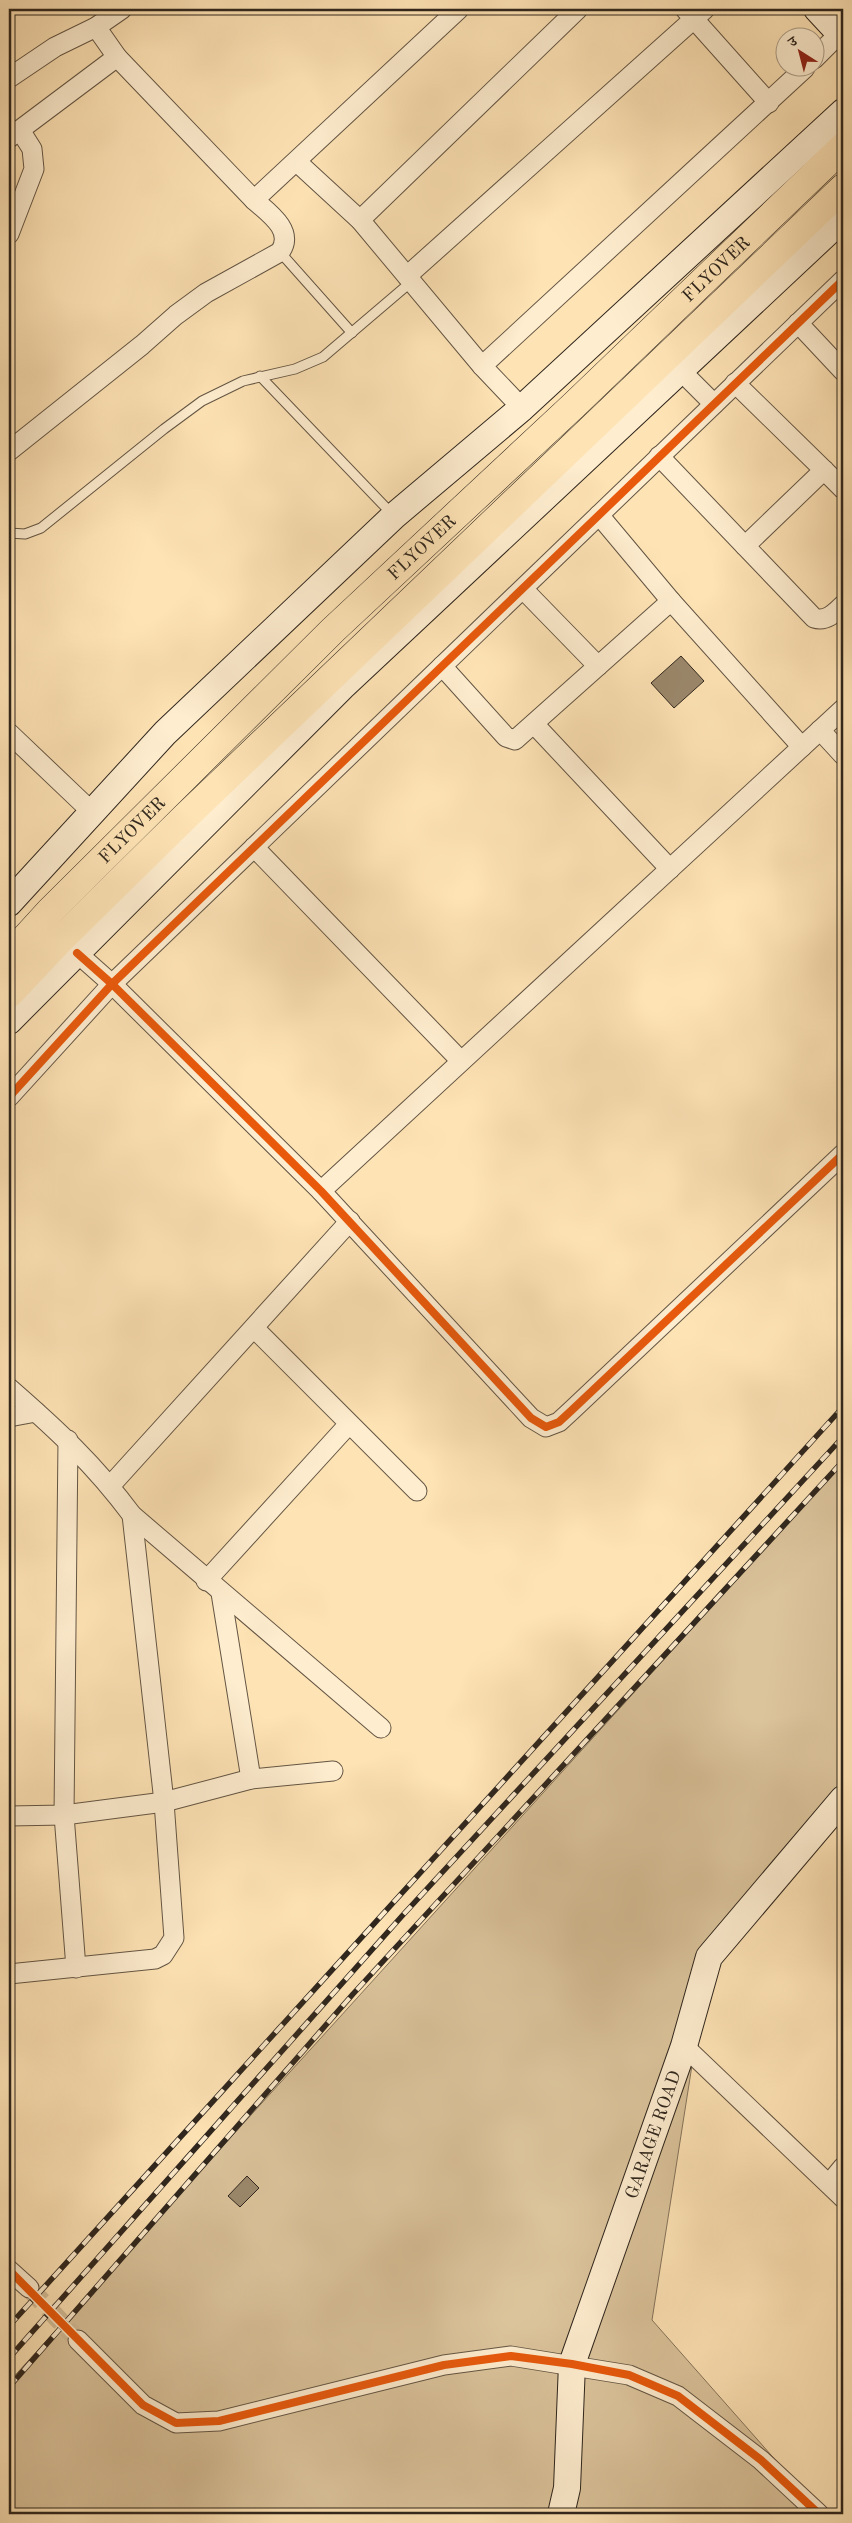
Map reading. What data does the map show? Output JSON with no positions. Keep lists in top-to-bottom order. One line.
{"streets":{"highway":["FLYOVER"],"street":["GARAGE ROAD"]},"north":"top left"}
